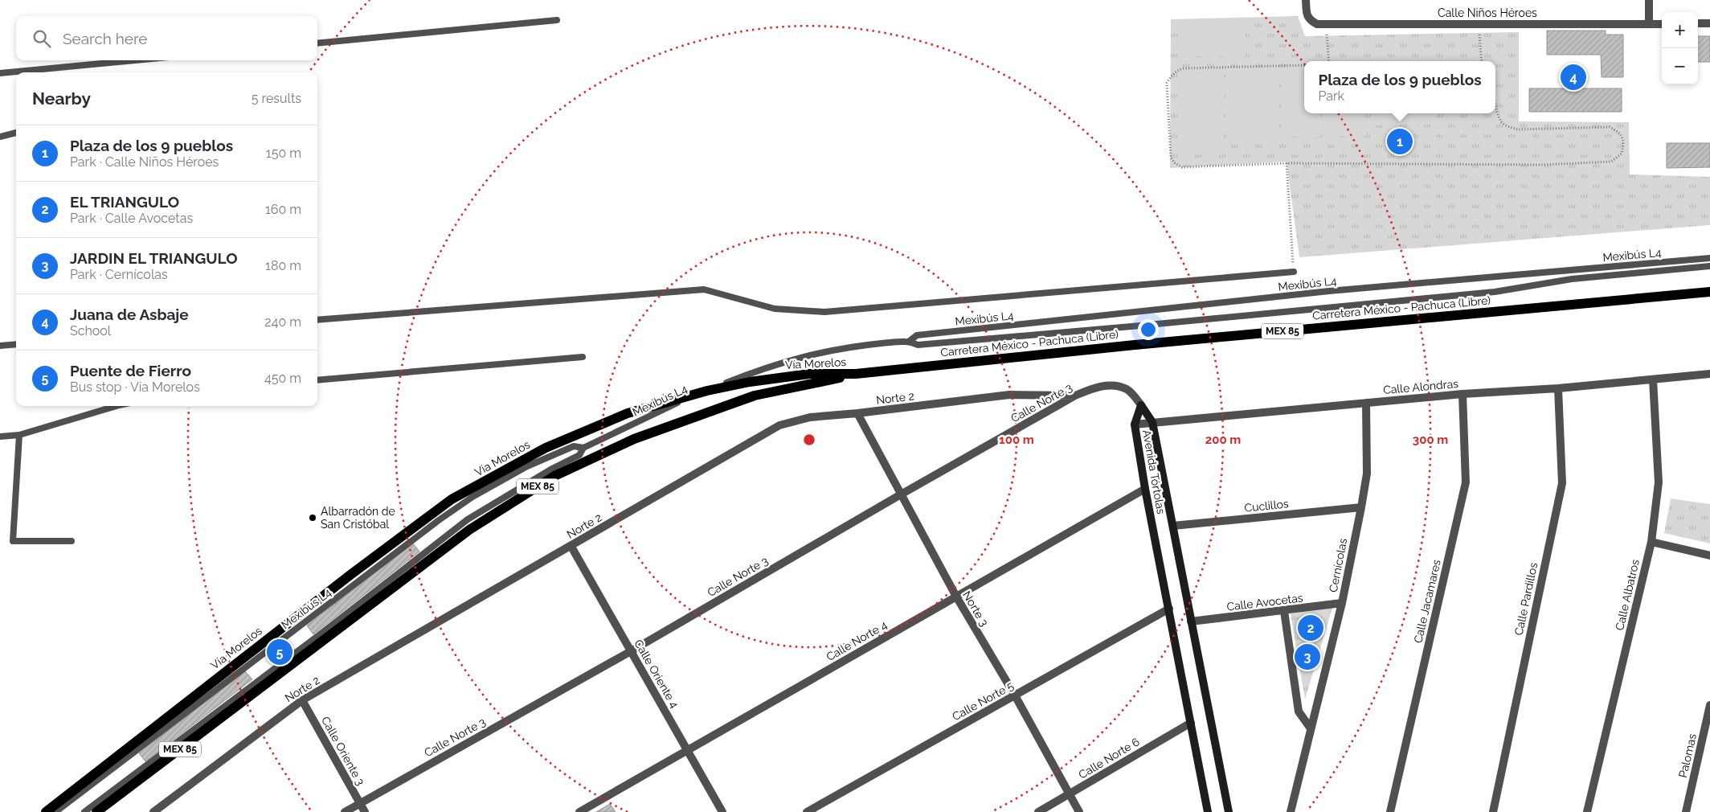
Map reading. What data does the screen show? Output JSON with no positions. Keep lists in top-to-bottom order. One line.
{"streets":{"main road":["Carretera México - Pachuca (Libre)","MEX 85","Vía Morelos"],"street":["Calle Niños Héroes","Calle Alondras","Norte 2","Calle Norte 3","Avenida Tórtolas","Cuclillos","Cernícolas","Calle Albatros","Calle Pardillos","Calle Jacamares","Calle Avocetas","Norte 3","Calle Norte 4","Calle Oriente 4","Calle Norte 5","Calle Oriente 3","Palomas","Calle Norte 6"],"lane":["Mexibús L4"]},"crossings":[["Mexibús L4","Vía Morelos"],["Carretera México - Pachuca (Libre)","Vía Morelos"],["Calle Alondras","Avenida Tórtolas"],["Calle Alondras","Cernícolas"],["Calle Alondras","Calle Albatros"],["Calle Alondras","Calle Pardillos"],["Calle Alondras","Calle Jacamares"],["Norte 2","Calle Norte 3"],["Norte 2","Norte 3"],["Norte 2","Calle Oriente 4"],["Norte 2","Calle Oriente 3"],["Calle Norte 3","Avenida Tórtolas"],["Calle Norte 3","Norte 3"],["Calle Norte 3","Calle Oriente 4"],["Calle Norte 3","Calle Oriente 3"],["Avenida Tórtolas","Cuclillos"],["Avenida Tórtolas","Calle Avocetas"],["Avenida Tórtolas","Calle Norte 4"],["Avenida Tórtolas","Calle Norte 5"],["Avenida Tórtolas","Calle Norte 6"],["Cuclillos","Cernícolas"],["Cernícolas","Calle Avocetas"],["Norte 3","Calle Norte 4"],["Norte 3","Calle Norte 5"],["Norte 3","Calle Norte 6"],["Calle Norte 4","Calle Oriente 4"]],"places":["Albarradón de San Cristóbal"],"page":{"map_buttons":["+","−"],"search":"Search here","popup":["Plaza de los 9 pueblos","Park"],"pins":["4","1","2","5","3"],"heading":["Nearby","5 results"],"list":[{"mark":"1","name":"Plaza de los 9 pueblos","note":"Park · Calle Niños Héroes","value":"150 m"},{"mark":"2","name":"EL TRIANGULO","note":"Park · Calle Avocetas","value":"160 m"},{"mark":"3","name":"JARDIN EL TRIANGULO","note":"Park · Cernícolas","value":"180 m"},{"mark":"4","name":"Juana de Asbaje","note":"School","value":"240 m"},{"mark":"5","name":"Puente de Fierro","note":"Bus stop · Vía Morelos","value":"450 m"}]},"rings":["100 m","200 m","300 m"]}
